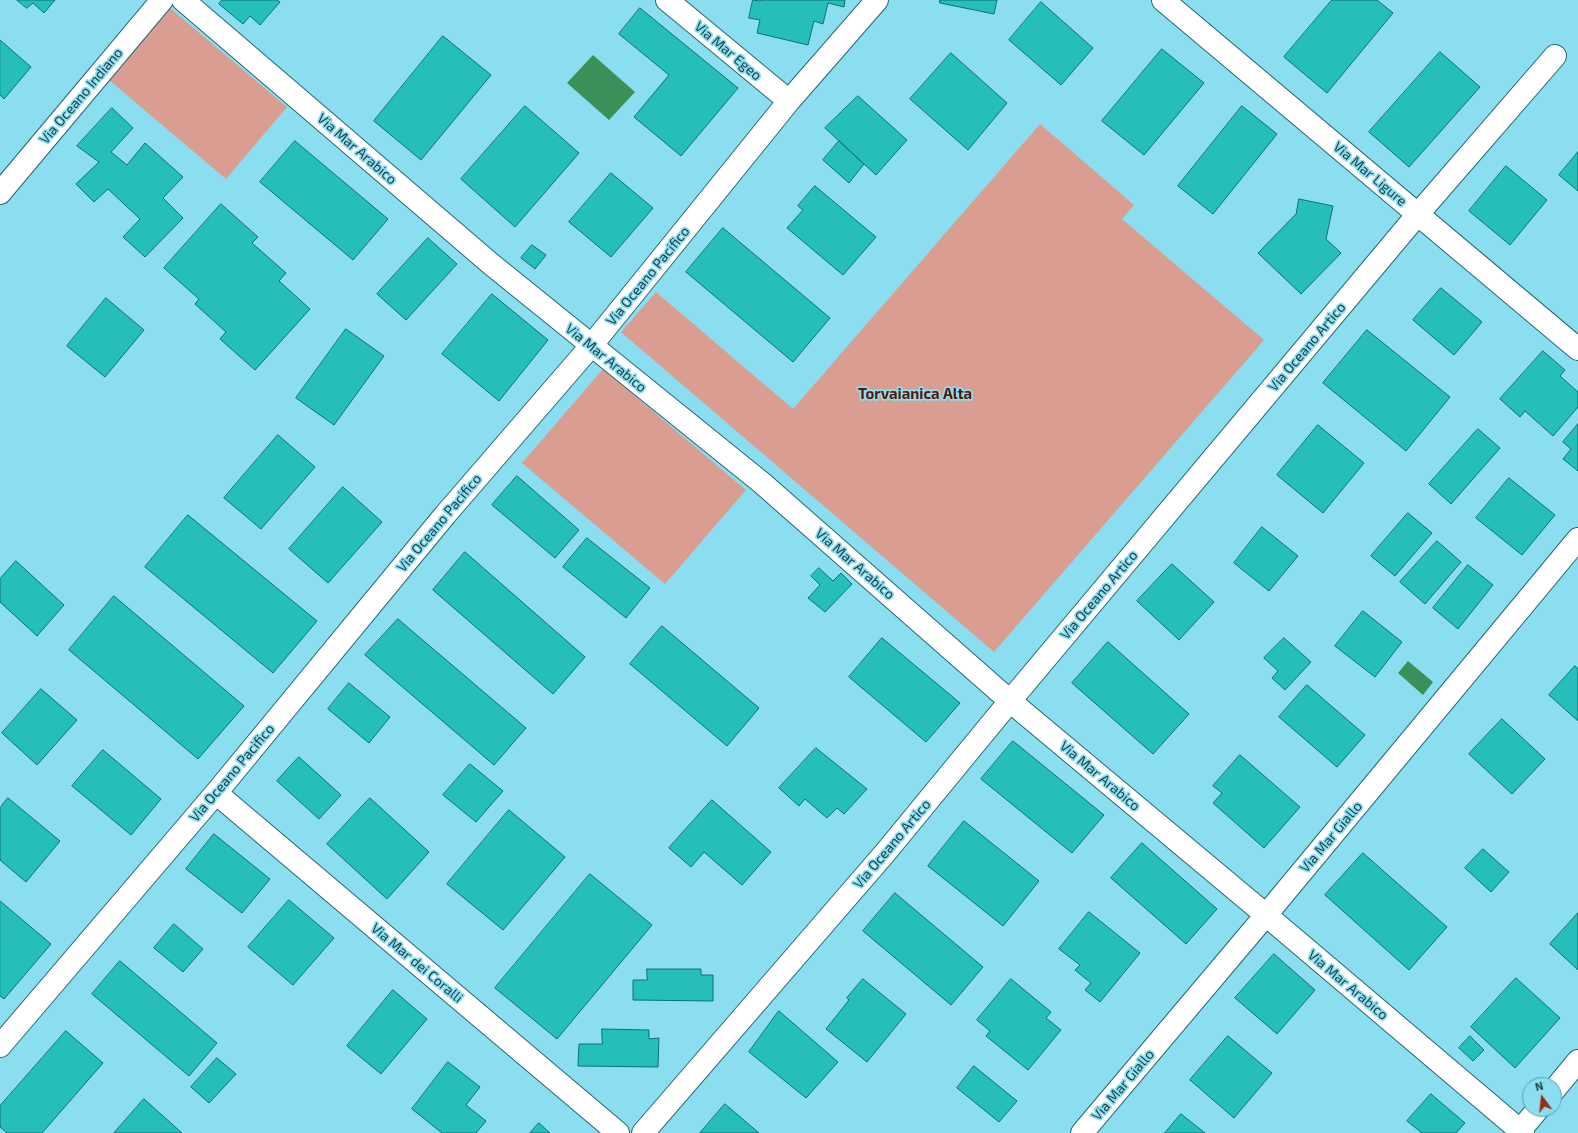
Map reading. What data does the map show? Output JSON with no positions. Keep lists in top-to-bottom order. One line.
{"streets":{"street":["Via Mar Egeo","Via Oceano Indiano","Via Mar Arabico","Via Mar Ligure","Via Oceano Pacifico","Via Oceano Artico","Via Mar Giallo","Via Mar dei Coralli"]},"crossings":[["Via Mar Egeo","Via Oceano Pacifico"],["Via Mar Arabico","Via Oceano Pacifico"],["Via Mar Arabico","Via Oceano Artico"],["Via Mar Arabico","Via Mar Giallo"],["Via Mar Ligure","Via Oceano Artico"],["Via Oceano Pacifico","Via Mar dei Coralli"]],"districts":["Torvaianica Alta"],"north":"top"}
